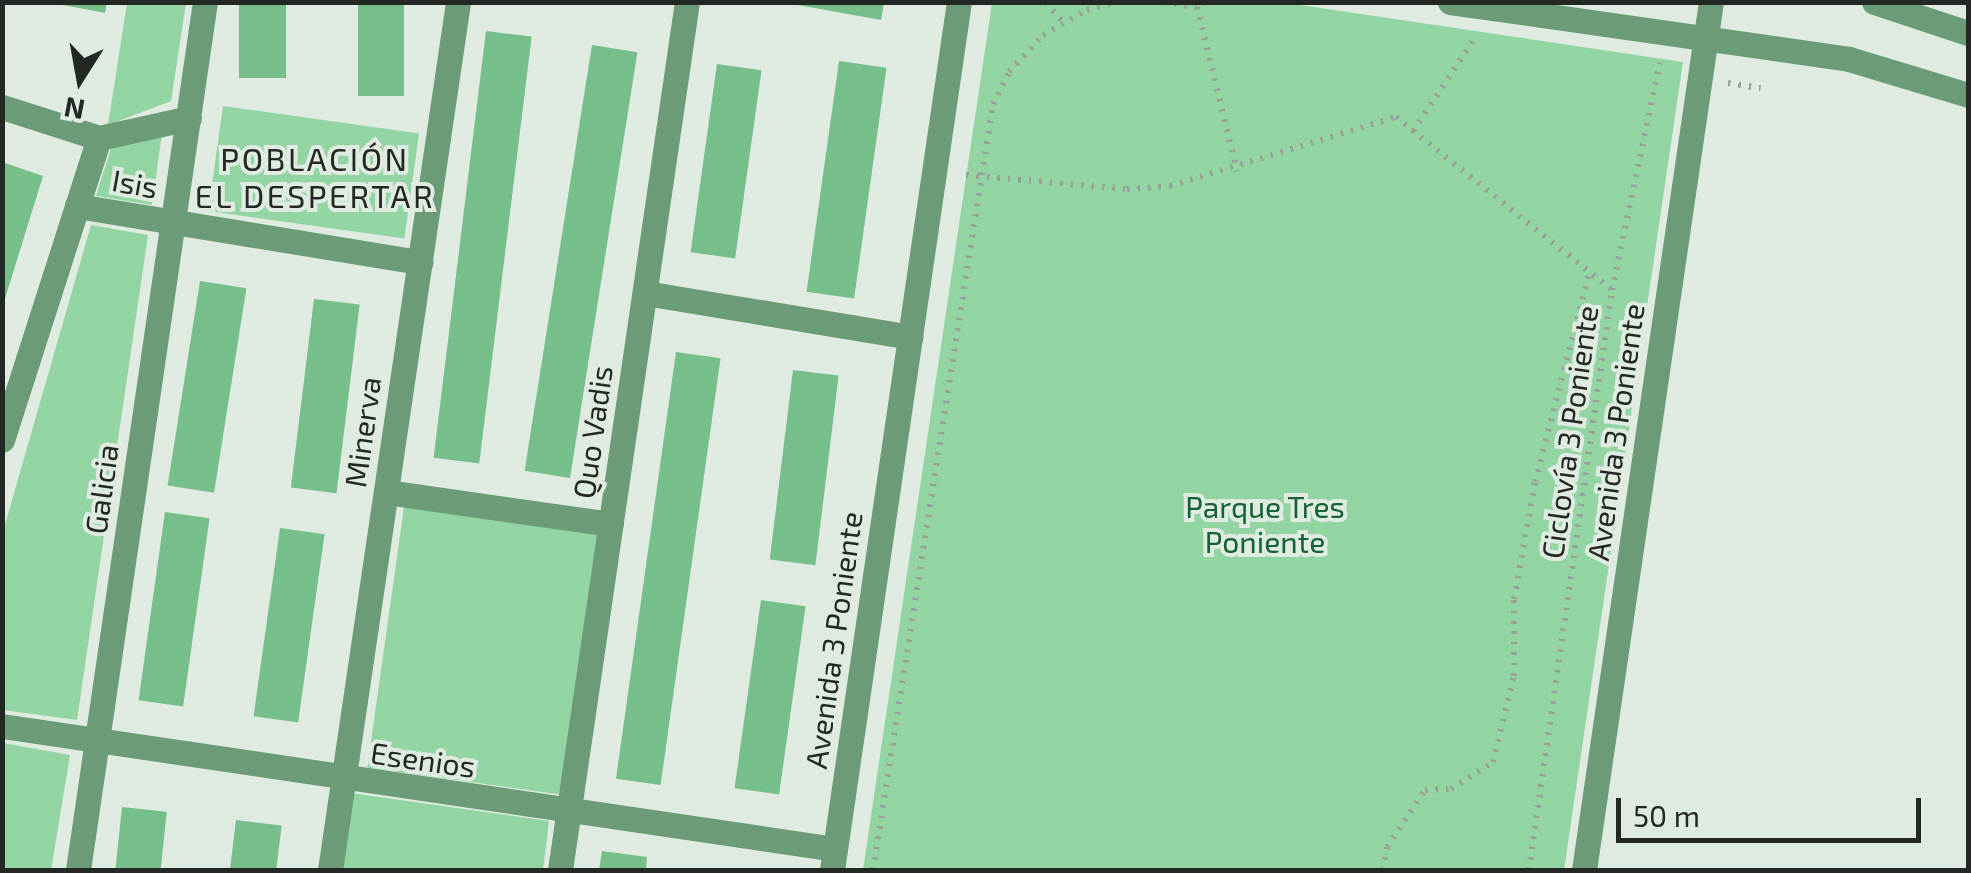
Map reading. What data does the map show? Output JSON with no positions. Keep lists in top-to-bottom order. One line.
{"streets":{"street":["Isis","Minerva","Quo Vadis","Avenida 3 Poniente","Galicia","Esenios"],"path":["Ciclovía 3 Poniente"]},"crossings":[["Isis","Minerva"],["Isis","Galicia"],["Minerva","Esenios"],["Quo Vadis","Esenios"],["Avenida 3 Poniente","Esenios"],["Galicia","Esenios"]],"districts":["POBLACIÓN EL DESPERTAR"],"parks":["Parque Tres Poniente"],"scale_bar":"50 m","north":"bottom"}
